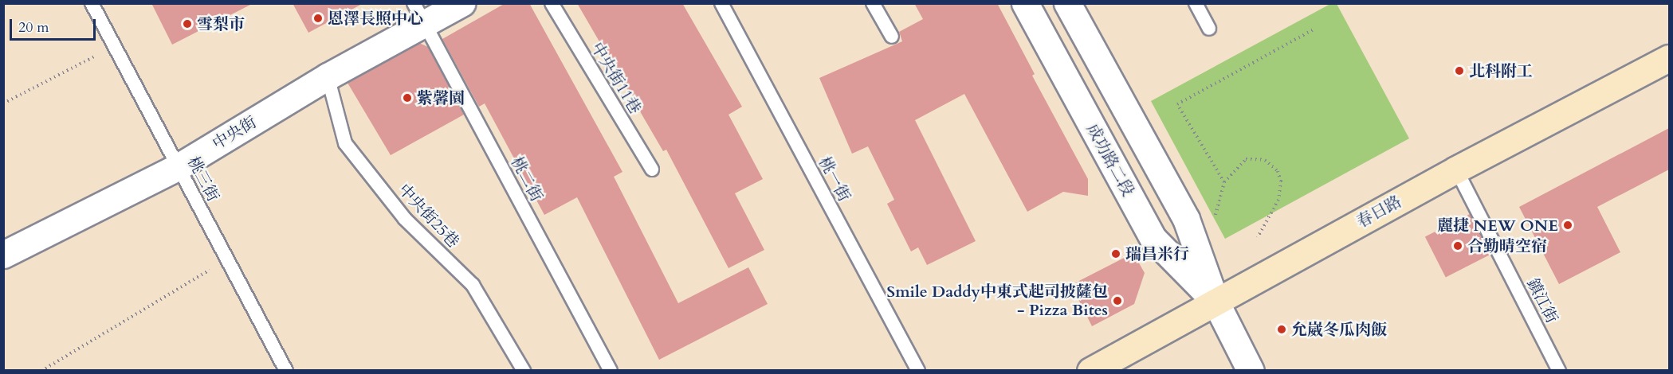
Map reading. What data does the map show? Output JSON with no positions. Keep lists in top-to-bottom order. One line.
{"streets":{"main road":["春日路"],"street":["中央街","成功路二段"],"lane":["中央街11巷","桃三街","桃二街","桃一街","中央街25巷","鎮江街"]},"crossings":[["中央街","桃三街"],["中央街","桃二街"],["中央街","中央街25巷"],["成功路二段","春日路"],["春日路","鎮江街"]],"places":["恩澤長照中心","雪梨市","北科附工","紫馨園","麗捷 NEW ONE","合勤晴空宿","瑞昌米行","Smile Daddy中東式起司披薩包 - Pizza Bites","允崴冬瓜肉飯"],"scale_bar":"20 m"}
